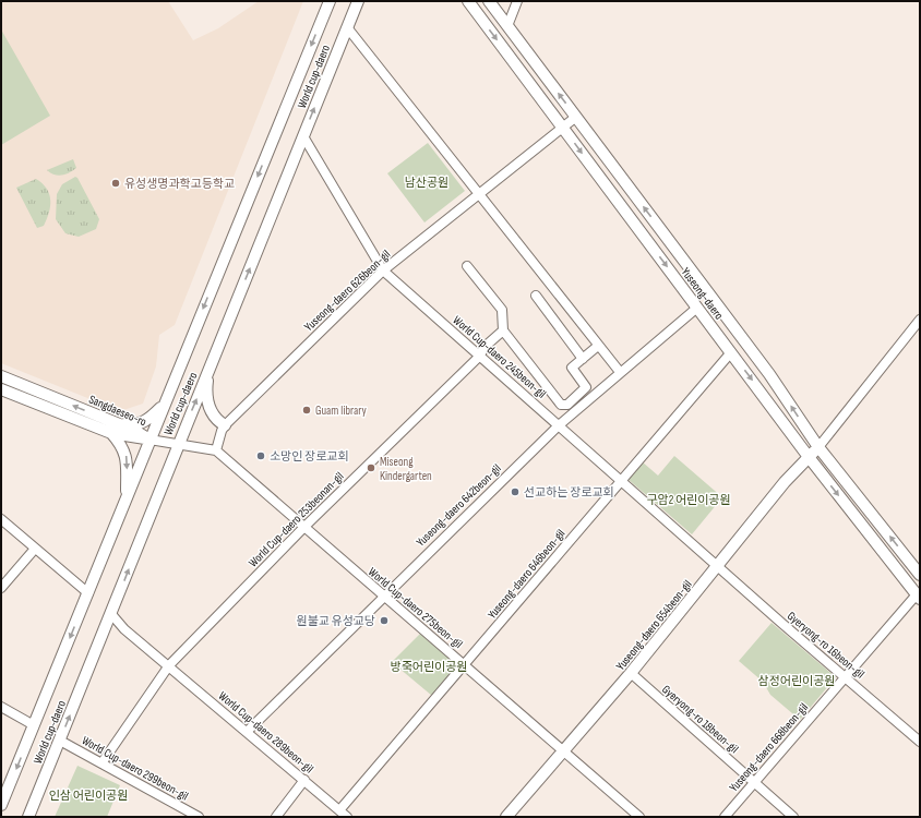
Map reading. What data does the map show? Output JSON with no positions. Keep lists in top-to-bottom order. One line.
{"streets":{"street":["World cup-daero","Yuseong-daero 626beon-gil","Yuseong-daero","World Cup-daero 245beon-gil","Sangdaeseo-ro","Yuseong-daero 642beon-gil","World Cup-daero 253beonan-gil","Yuseong-daero 646beon-gil","World Cup-daero 275beon-gil","Yuseong-daero 654beon-gil","Gyeryong-ro 16beon-gil","Gyeryong-ro 18beon-gil","World Cup-daero 289beon-gil","Yuseong-daero 668beon-gil","World Cup-daero 299beon-gil"]},"crossings":[["World cup-daero","World Cup-daero 245beon-gil"],["World cup-daero","Sangdaeseo-ro"],["World cup-daero","World Cup-daero 289beon-gil"],["World cup-daero","World Cup-daero 299beon-gil"],["Yuseong-daero 626beon-gil","Yuseong-daero"],["Yuseong-daero 626beon-gil","World Cup-daero 245beon-gil"],["Yuseong-daero 626beon-gil","World Cup-daero 275beon-gil"],["Yuseong-daero","Yuseong-daero 642beon-gil"],["Yuseong-daero","Yuseong-daero 646beon-gil"],["Yuseong-daero","Yuseong-daero 654beon-gil"],["Yuseong-daero","Yuseong-daero 668beon-gil"],["World Cup-daero 245beon-gil","Yuseong-daero 642beon-gil"],["World Cup-daero 245beon-gil","World Cup-daero 253beonan-gil"],["World Cup-daero 245beon-gil","Yuseong-daero 646beon-gil"],["World Cup-daero 245beon-gil","Yuseong-daero 654beon-gil"],["World Cup-daero 245beon-gil","Gyeryong-ro 16beon-gil"],["Yuseong-daero 642beon-gil","World Cup-daero 275beon-gil"],["Yuseong-daero 642beon-gil","World Cup-daero 289beon-gil"],["World Cup-daero 253beonan-gil","World Cup-daero 275beon-gil"],["World Cup-daero 253beonan-gil","World Cup-daero 289beon-gil"],["Yuseong-daero 646beon-gil","World Cup-daero 275beon-gil"],["Yuseong-daero 646beon-gil","World Cup-daero 289beon-gil"],["World Cup-daero 275beon-gil","Yuseong-daero 654beon-gil"],["Yuseong-daero 654beon-gil","Gyeryong-ro 16beon-gil"],["Yuseong-daero 654beon-gil","Gyeryong-ro 18beon-gil"],["Gyeryong-ro 16beon-gil","Yuseong-daero 668beon-gil"],["Gyeryong-ro 18beon-gil","Yuseong-daero 668beon-gil"]],"parks":["남산공원","구암2 어린이공원","방죽어린이공원","삼정어린이공원","인삼 어린이공원"],"places":["유성생명과학고등학교","Guam library","소망인 장로교회","Miseong Kindergarten","선교하는 장로교회","원불교 유성교당"]}
